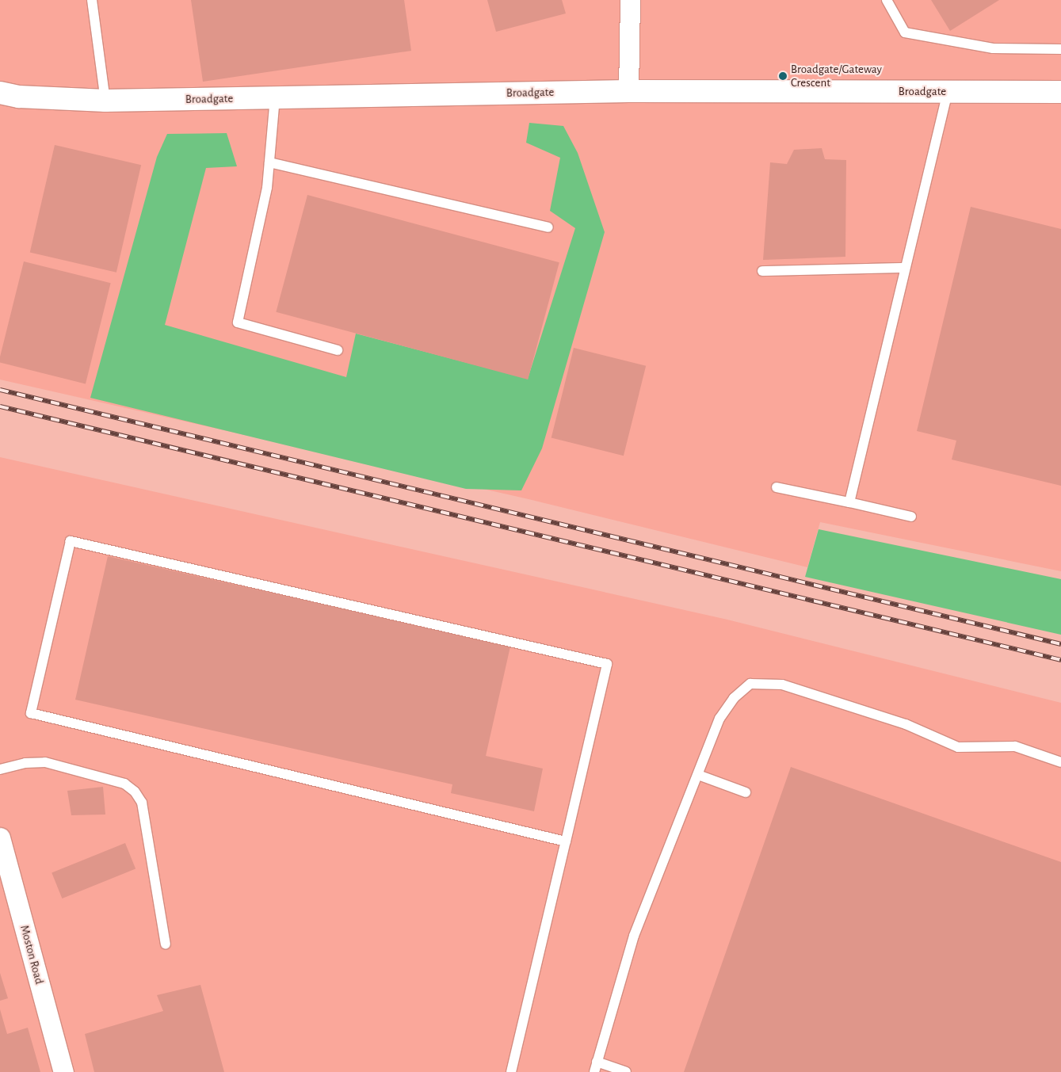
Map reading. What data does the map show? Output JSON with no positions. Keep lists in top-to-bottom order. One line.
{"streets":{"street":["Broadgate","Moston Road"]},"places":["Broadgate/Gateway Crescent"]}
